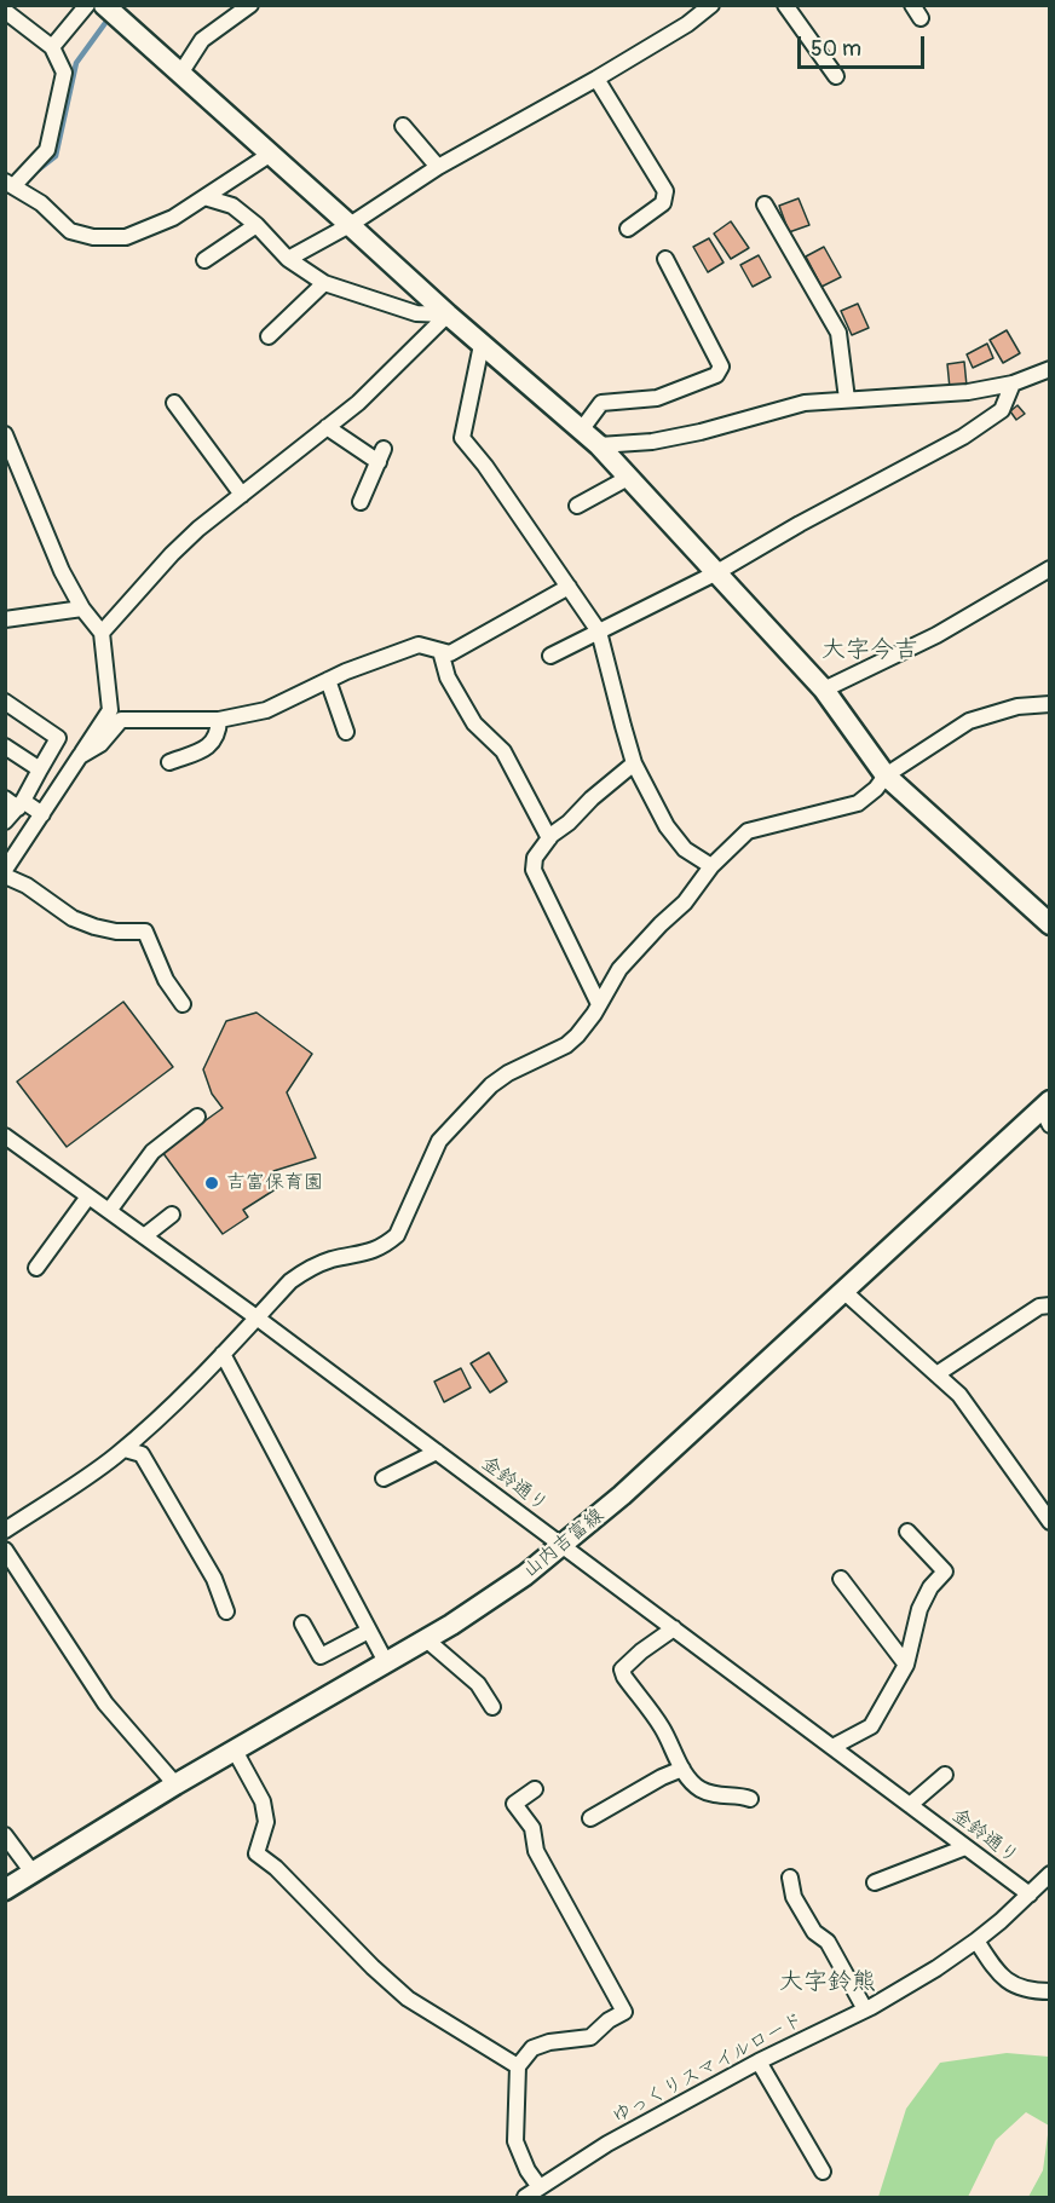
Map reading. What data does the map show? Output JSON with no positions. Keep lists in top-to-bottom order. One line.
{"streets":{"street":["金鈴通り","山内吉富線","ゆっくりスマイルロード"]},"crossings":[["金鈴通り","山内吉富線"],["金鈴通り","ゆっくりスマイルロード"]],"districts":["大字今吉","大字鈴熊"],"places":["吉富保育園"],"scale_bar":"50 m"}
